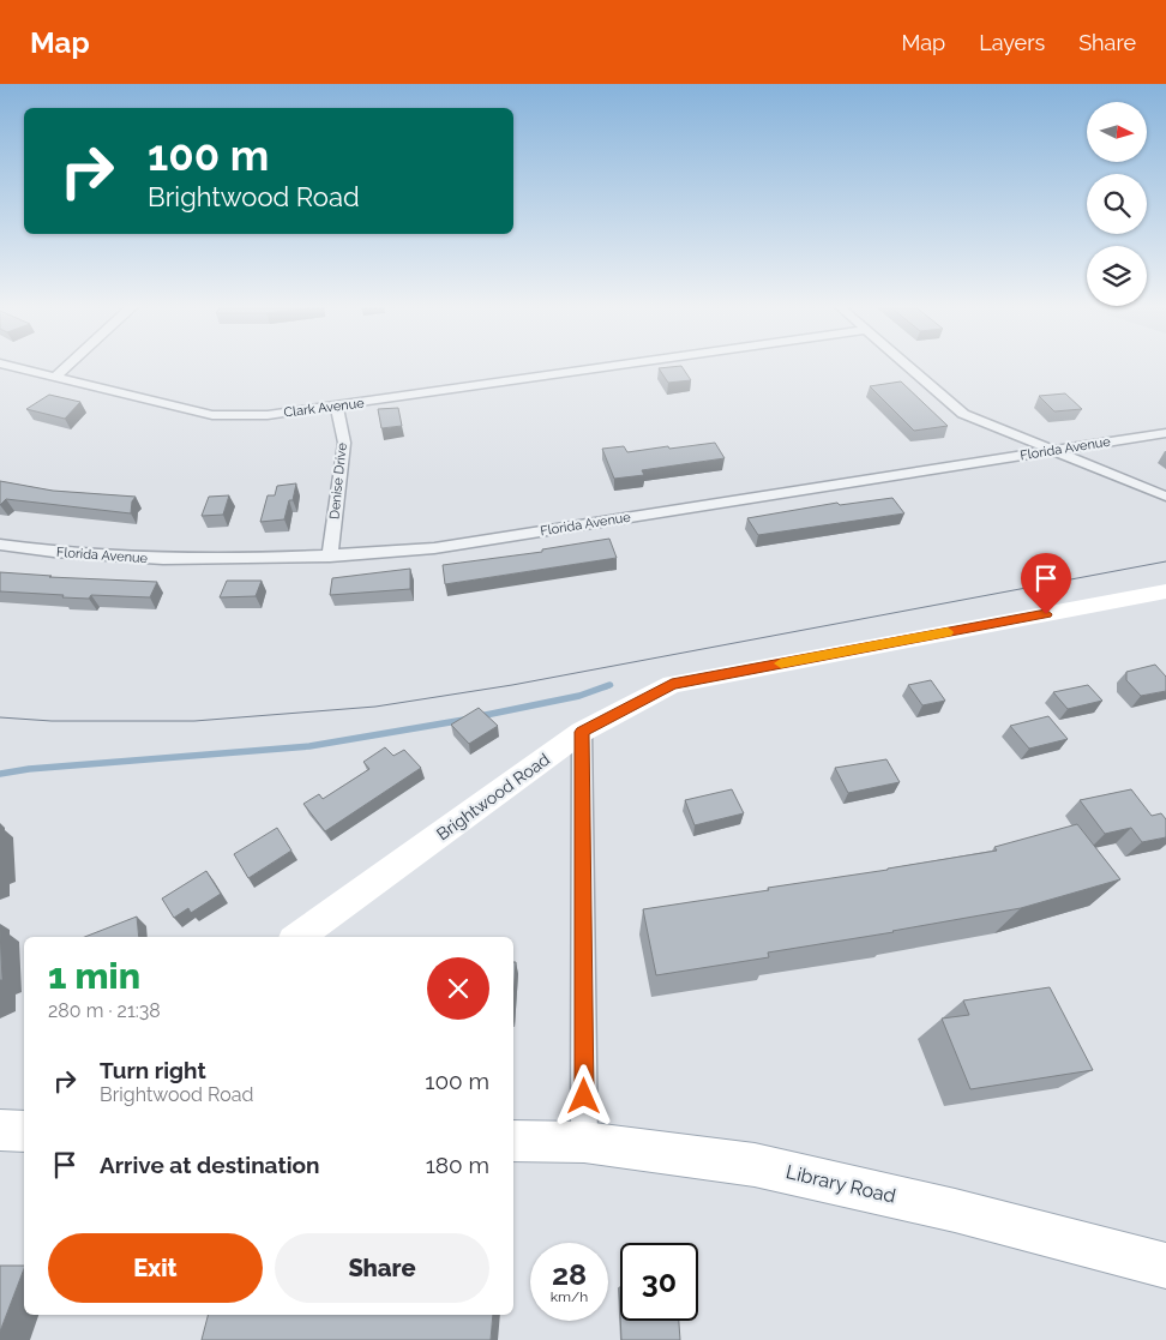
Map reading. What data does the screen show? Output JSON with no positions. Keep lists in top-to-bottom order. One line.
{"streets":{"main road":["Library Road"],"street":["Clark Avenue","Florida Avenue","Denise Drive","Brightwood Road"]},"crossings":[["Clark Avenue","Denise Drive"],["Florida Avenue","Denise Drive"]],"north":"right","page":{"header":"Map","nav":["Map","Layers","Share"],"turn":["100 m","Brightwood Road"],"heading":["1 min","280 m · 21:38"],"list":[{"name":"Turn right","note":"Brightwood Road","value":"100 m"},{"name":"Arrive at destination","value":"180 m"}],"buttons":["Exit","Share"],"speed":"28 km/h","limit":"30"}}
